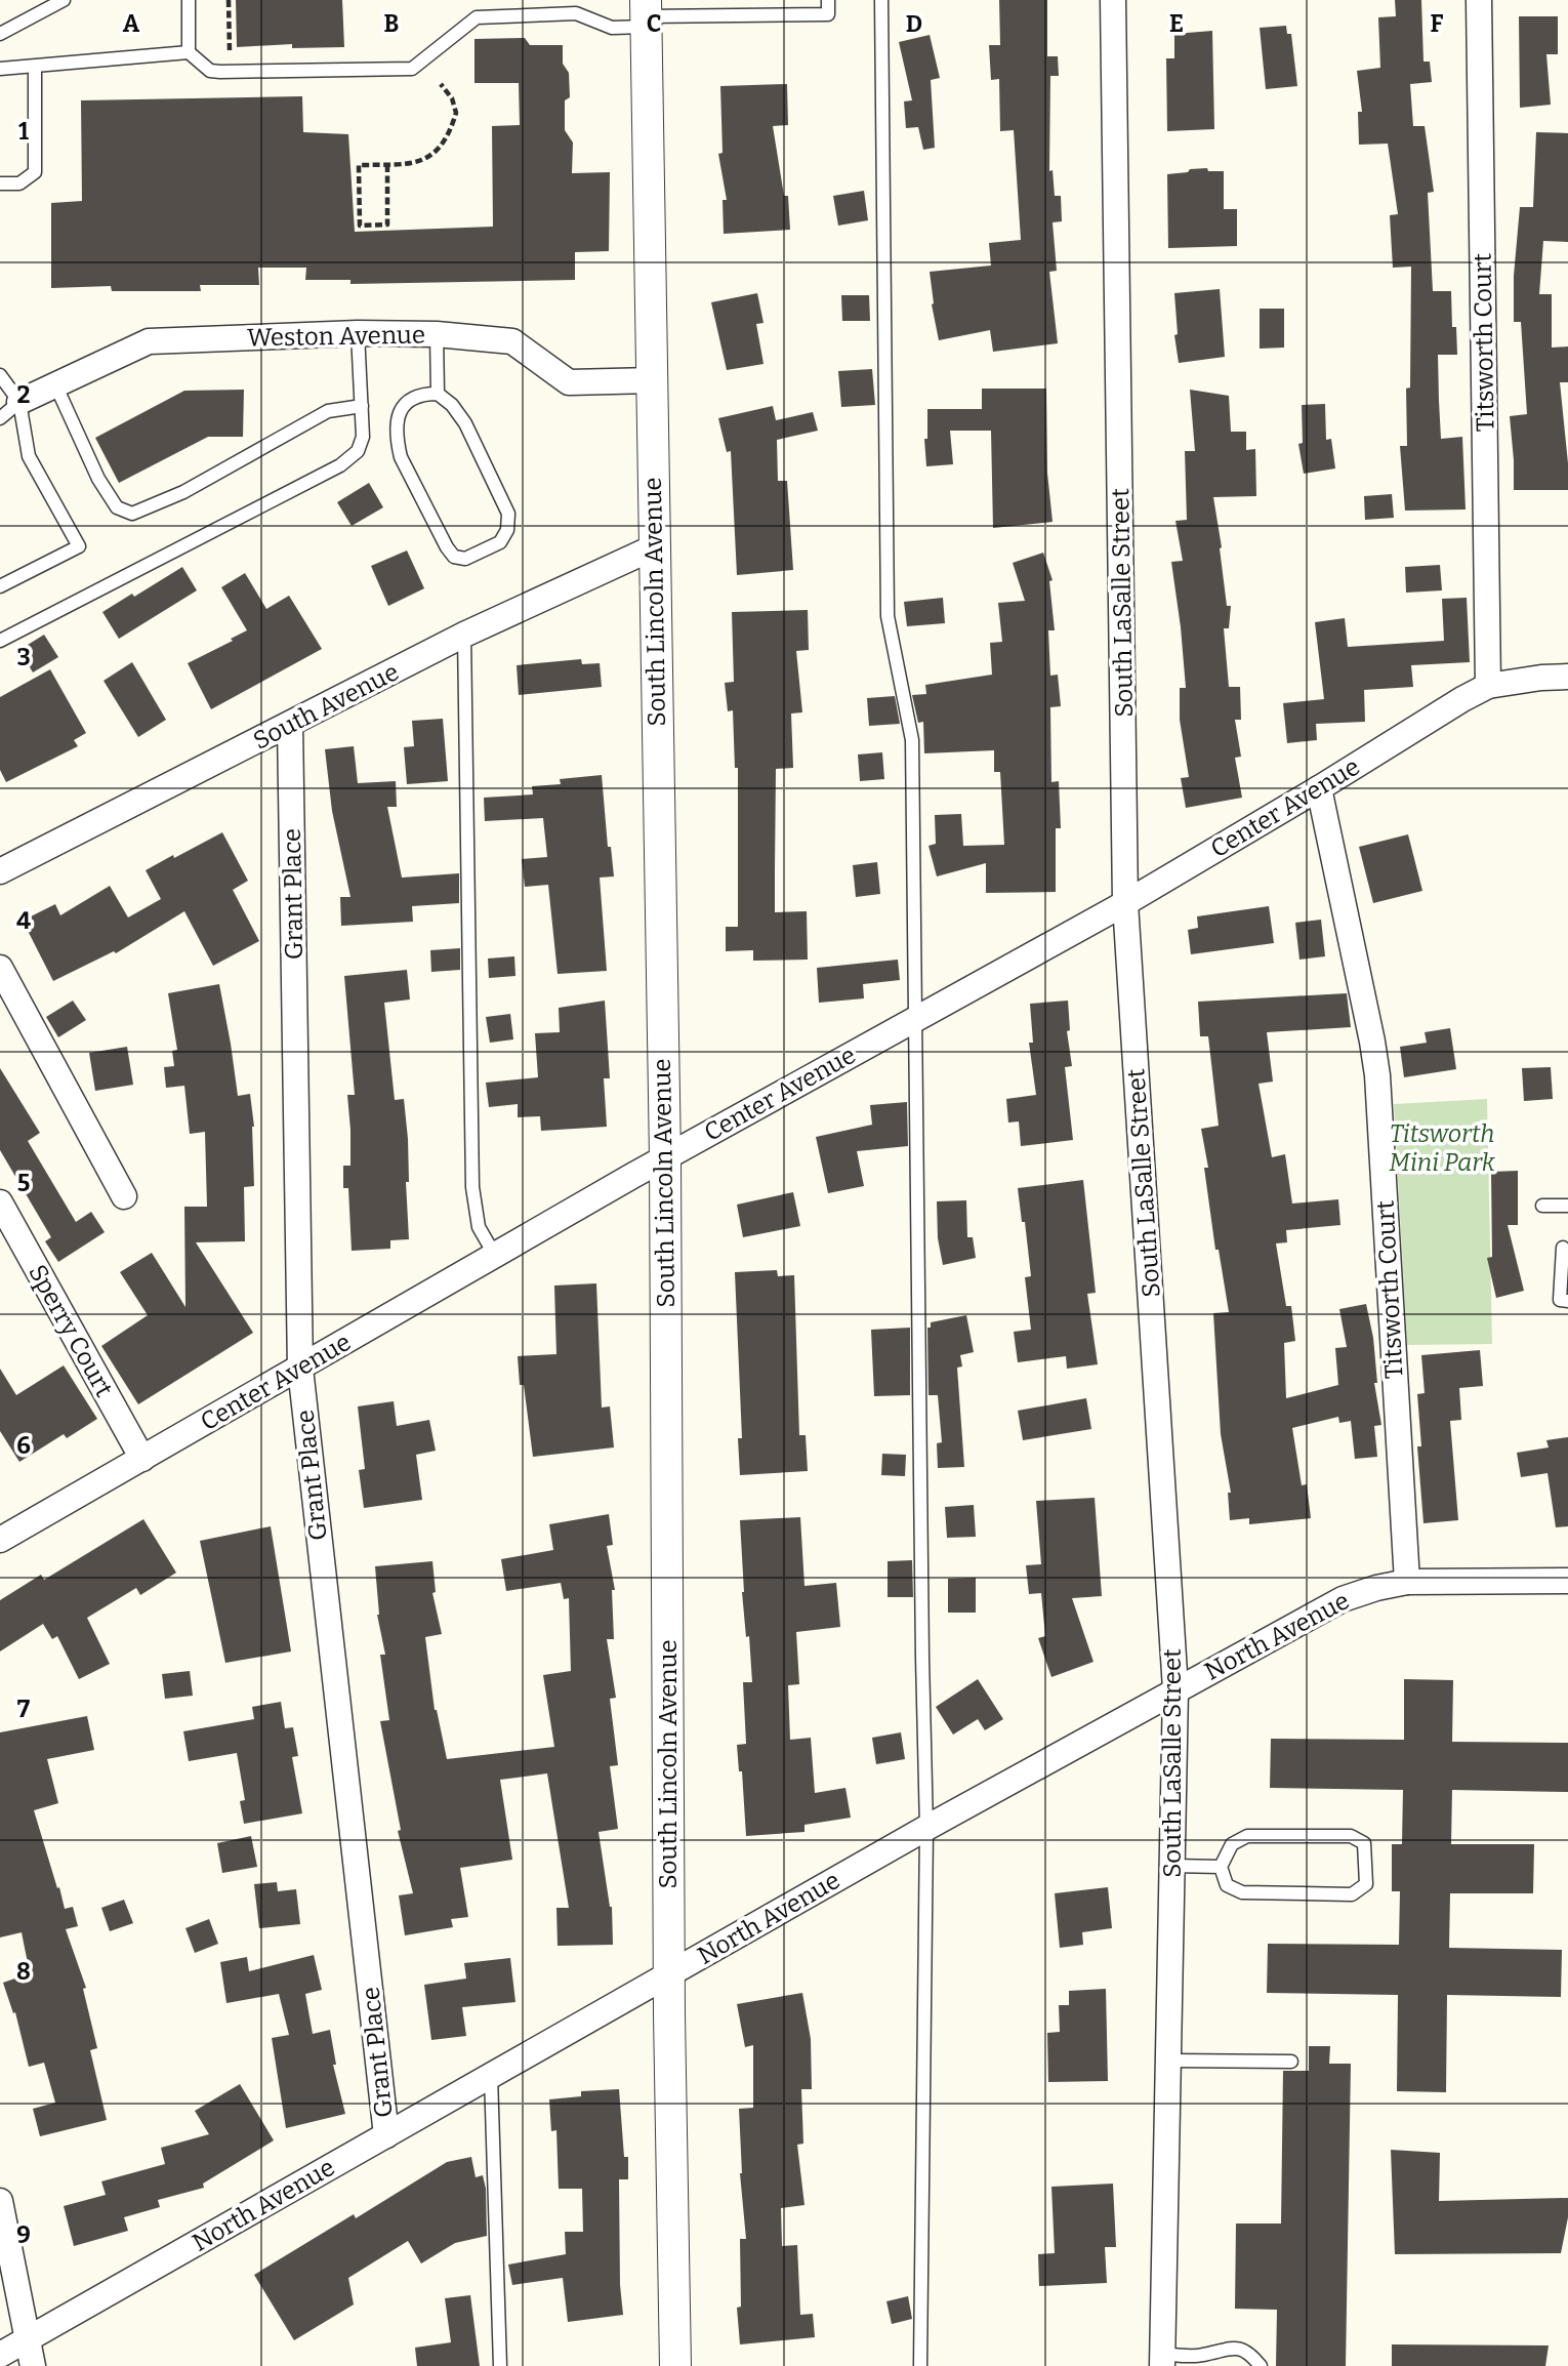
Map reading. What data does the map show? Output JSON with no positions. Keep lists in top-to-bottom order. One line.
{"streets":{"street":["Weston Avenue","Titsworth Court","South Lincoln Avenue","South LaSalle Street","South Avenue","Center Avenue","Grant Place","Sperry Court","North Avenue"]},"crossings":[["Weston Avenue","South Lincoln Avenue"],["Titsworth Court","Center Avenue"],["Titsworth Court","North Avenue"],["South Lincoln Avenue","South Avenue"],["South Lincoln Avenue","Center Avenue"],["South Lincoln Avenue","North Avenue"],["South LaSalle Street","Center Avenue"],["South LaSalle Street","North Avenue"],["South Avenue","Grant Place"],["Center Avenue","Grant Place"],["Center Avenue","Sperry Court"],["Grant Place","North Avenue"]],"parks":["Titsworth Mini Park"],"grid":{"columns":["A","B","C","D","E","F"],"rows":["1","2","3","4","5","6","7","8","9"]}}
